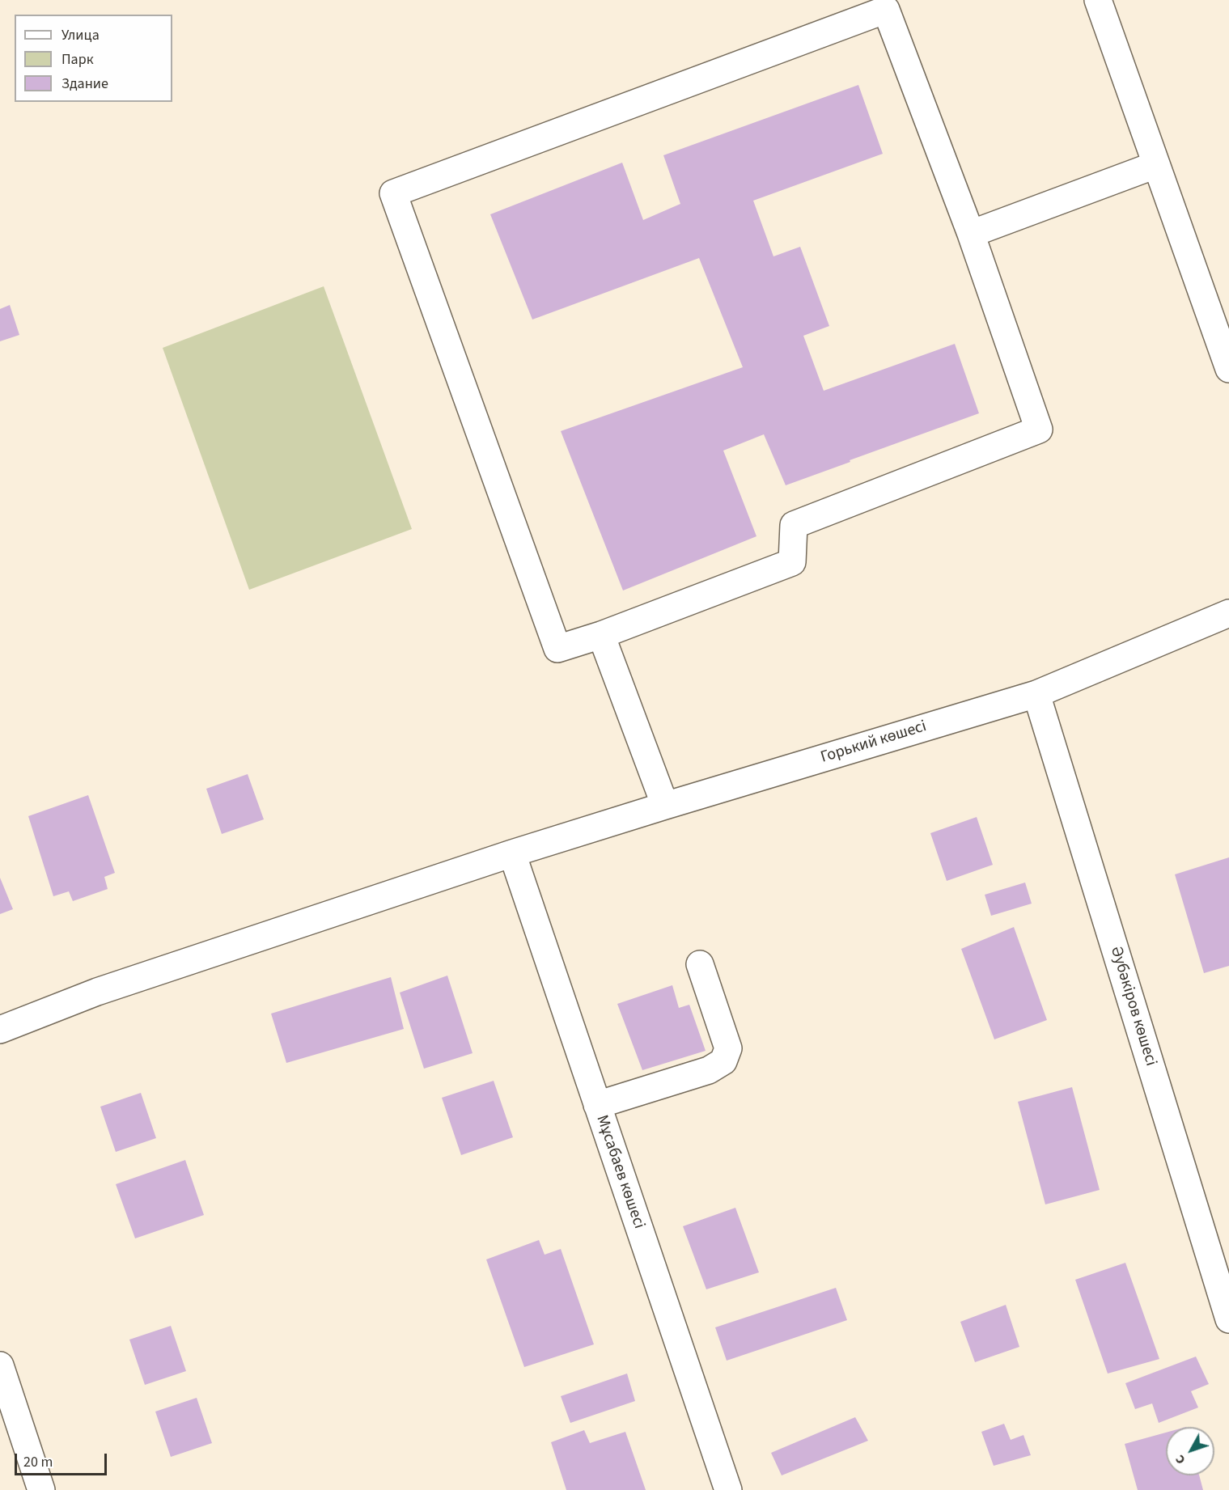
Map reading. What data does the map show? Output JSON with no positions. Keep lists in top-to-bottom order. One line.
{"streets":{"street":["Горький көшесі","Әубәкіров көшесі","Мұсабаев көшесі"]},"crossings":[["Горький көшесі","Әубәкіров көшесі"],["Горький көшесі","Мұсабаев көшесі"]],"legend":["Улица","Парк","Здание"],"scale_bar":"20 m","north":"bottom left"}
